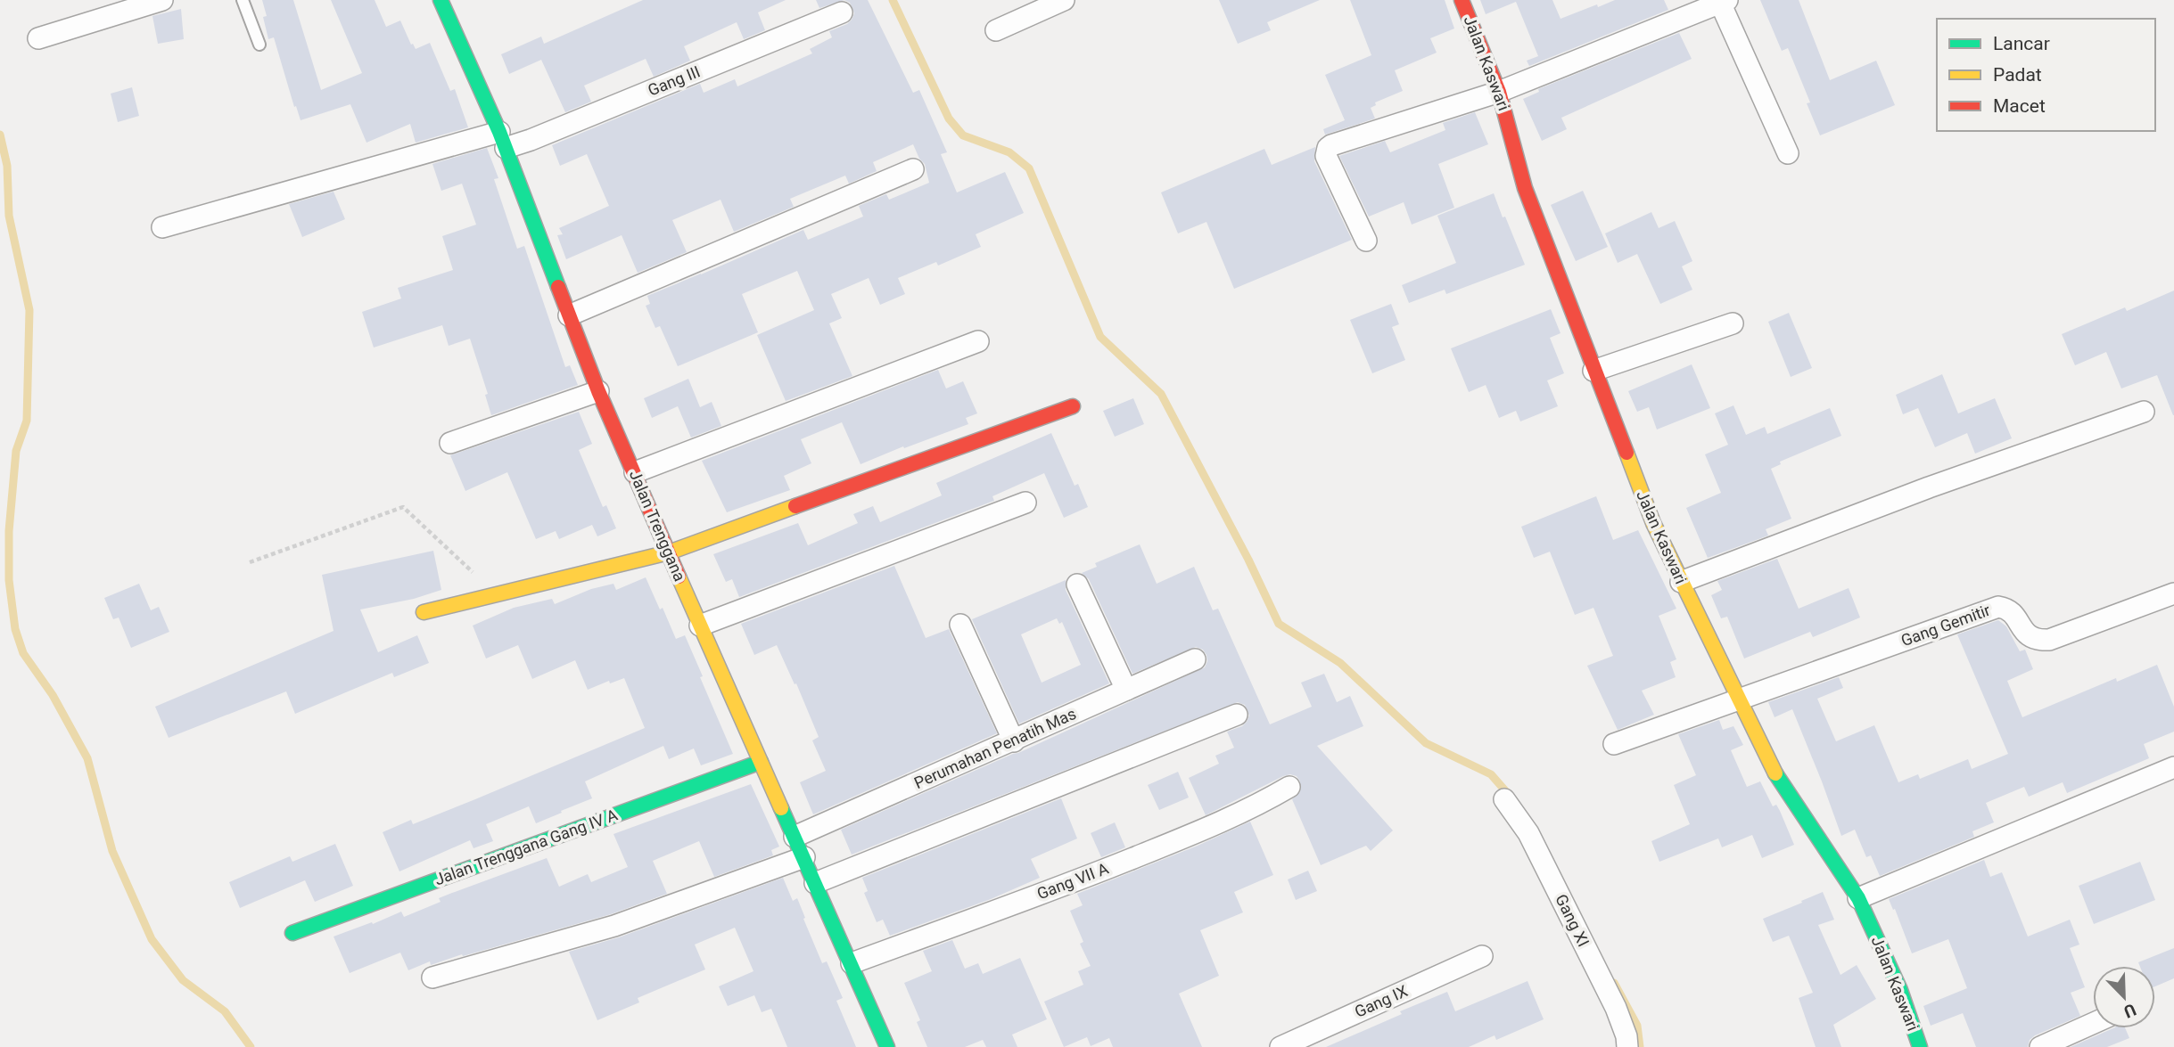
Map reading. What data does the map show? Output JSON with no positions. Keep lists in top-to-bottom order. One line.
{"streets":{"street":["Jalan Kaswari","Gang III","Jalan Trenggana","Gang Gemitir","Perumahan Penatih Mas","Jalan Trenggana Gang IV A","Gang VII A","Gang XI","Gang IX"]},"crossings":[["Jalan Kaswari","Gang Gemitir"],["Gang III","Jalan Trenggana"],["Jalan Trenggana","Perumahan Penatih Mas"],["Jalan Trenggana","Jalan Trenggana Gang IV A"],["Jalan Trenggana","Gang VII A"]],"legend":["Lancar","Padat","Macet"],"north":"bottom right"}
